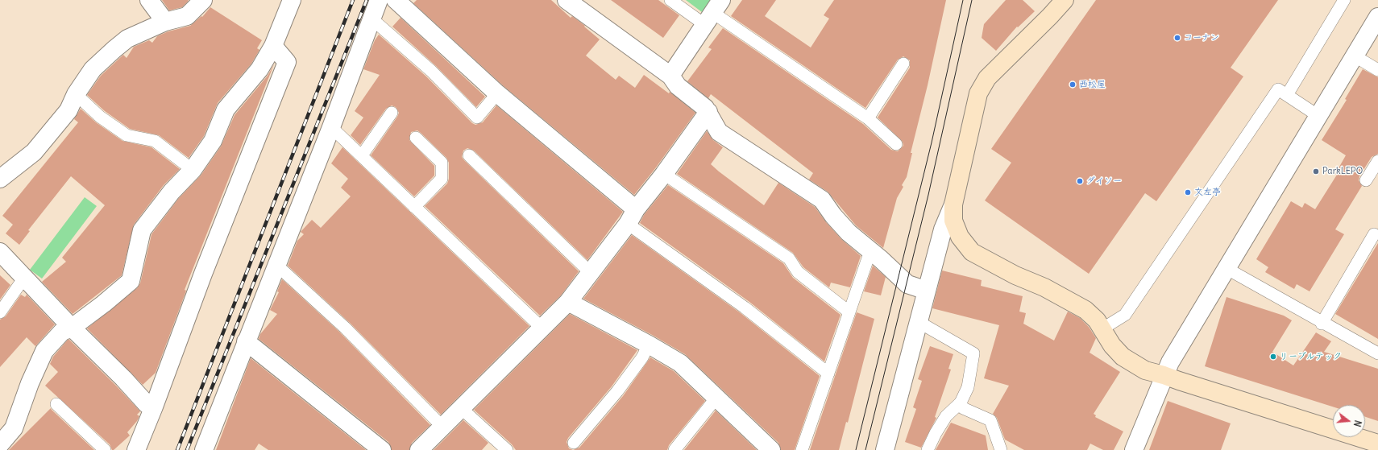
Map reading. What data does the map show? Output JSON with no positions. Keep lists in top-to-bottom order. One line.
{"places":["コーナン","西松屋","ParkLEPO","ダイソー","文左亭","リーブルテック"],"north":"right"}
